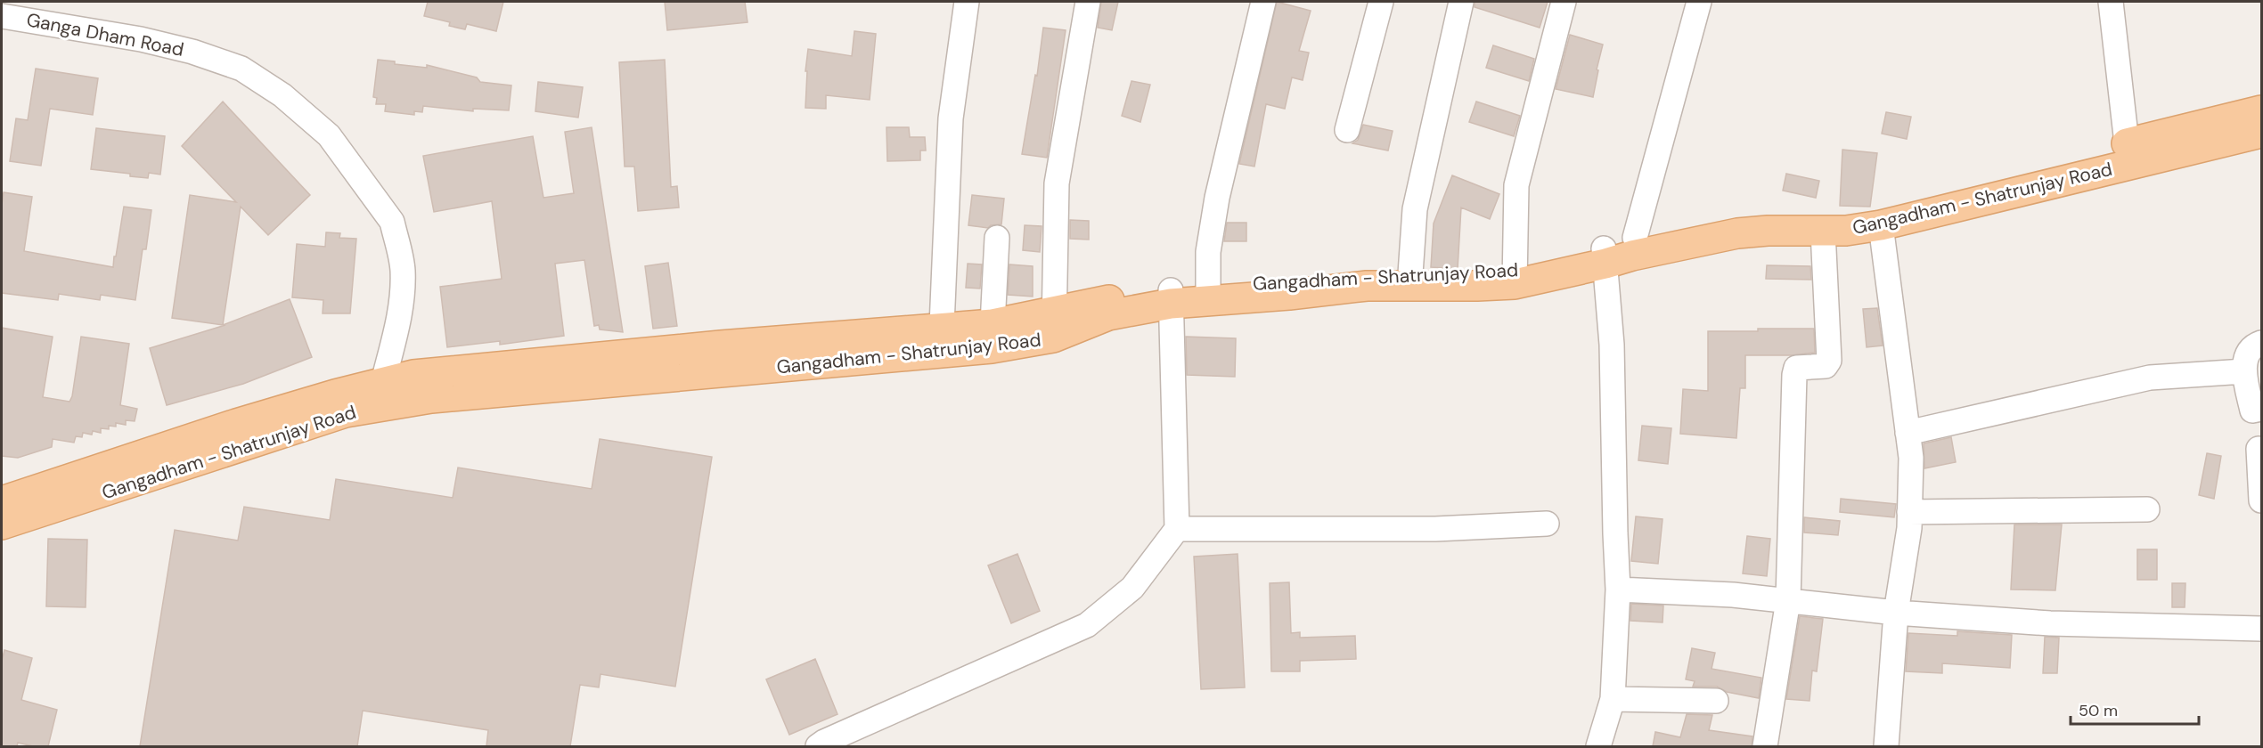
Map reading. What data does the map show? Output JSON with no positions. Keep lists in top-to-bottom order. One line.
{"streets":{"main road":["Gangadham - Shatrunjay Road"],"street":["Ganga Dham Road"]},"crossings":[["Ganga Dham Road","Gangadham - Shatrunjay Road"]],"scale_bar":"50 m"}
